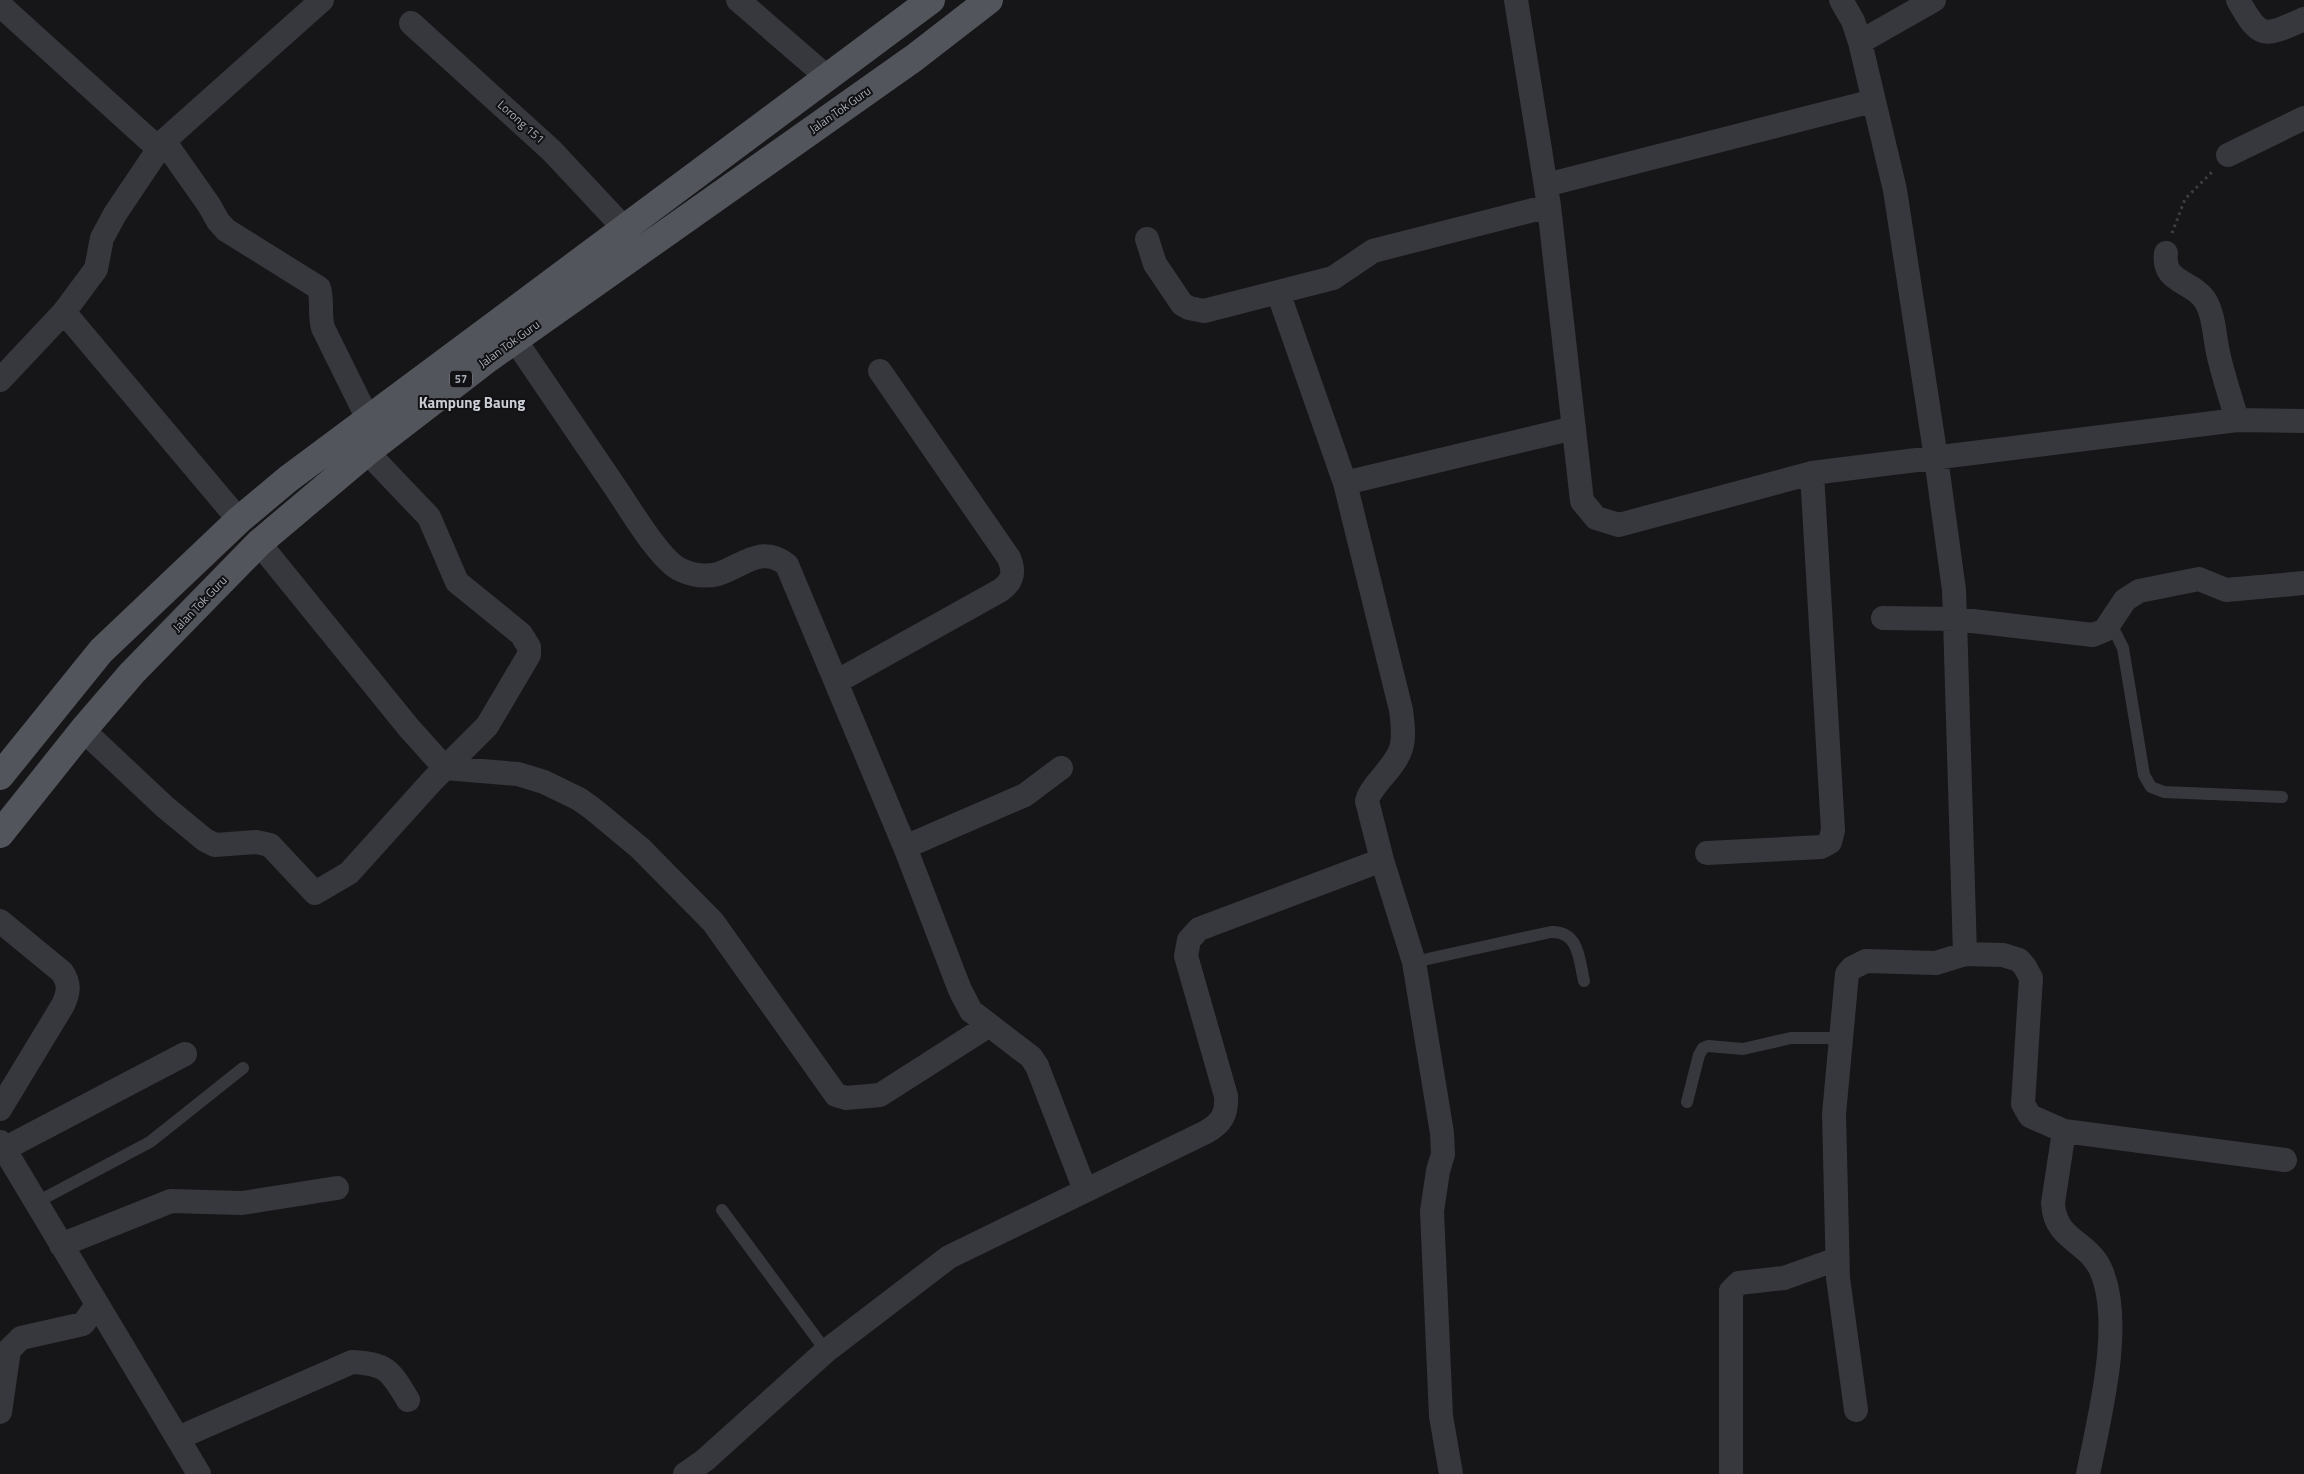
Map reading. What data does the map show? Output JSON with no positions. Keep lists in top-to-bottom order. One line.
{"streets":{"main road":["Jalan Tok Guru","57"],"street":["Lorong 151"]},"crossings":[["Jalan Tok Guru","Lorong 151"]],"districts":["Kampung Baung"]}
